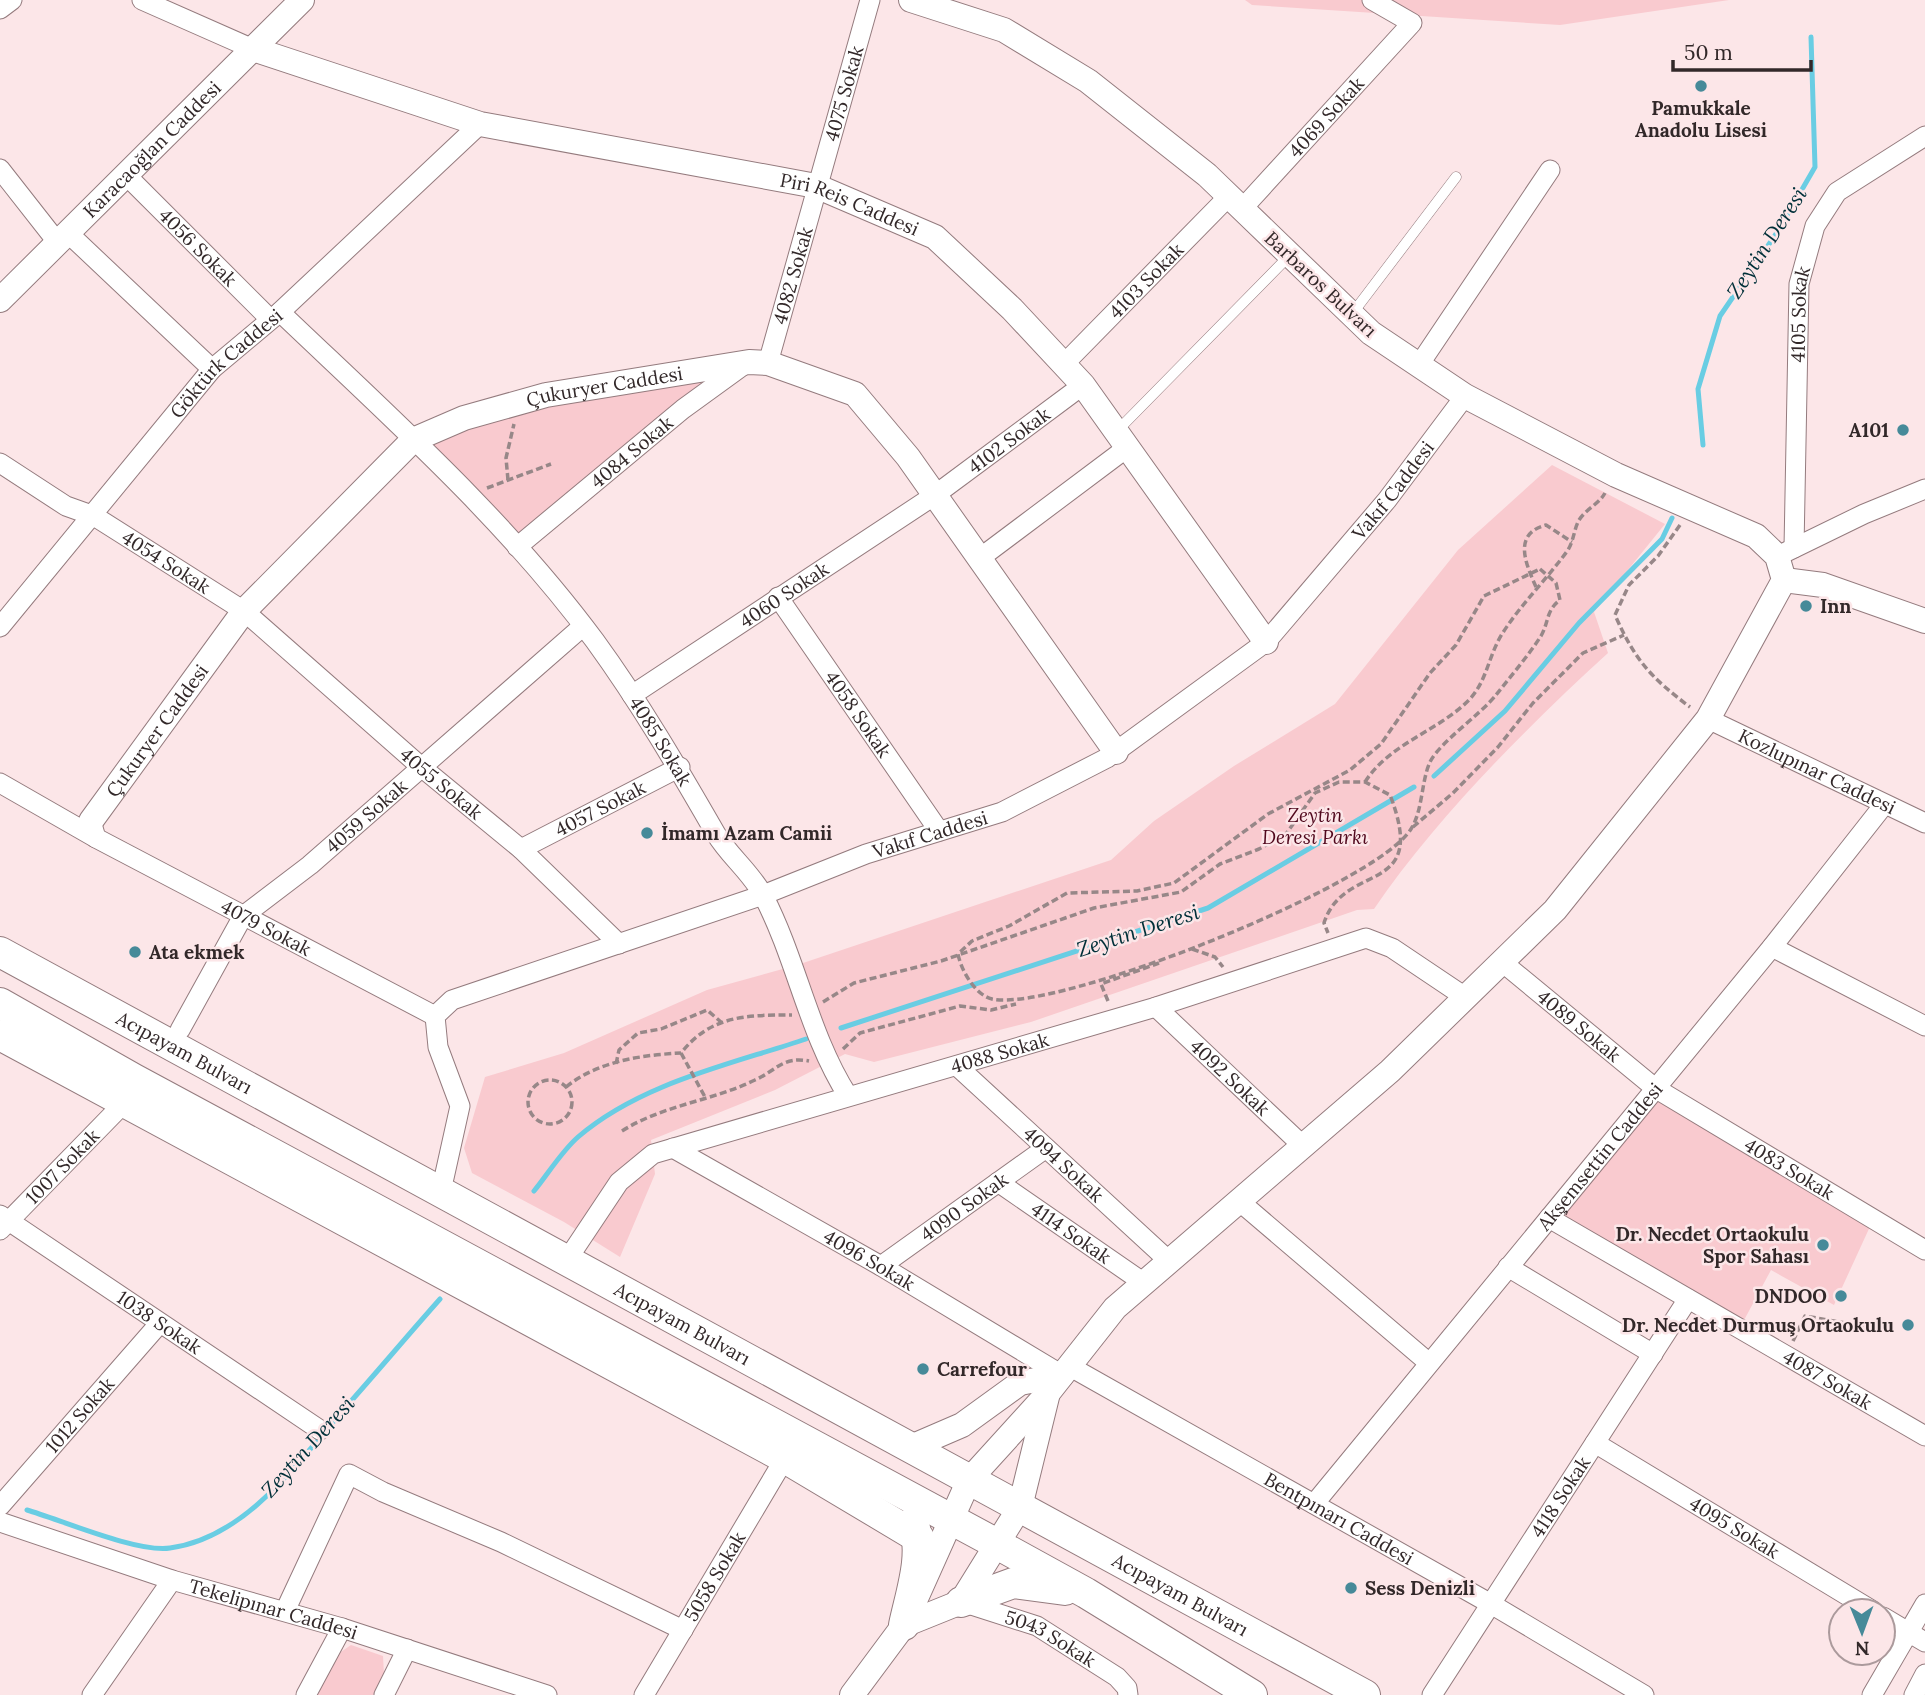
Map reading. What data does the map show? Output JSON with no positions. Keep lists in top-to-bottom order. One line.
{"streets":{"main road":["Acıpayam Bulvarı"],"street":["4075 Sokak","4069 Sokak","Karacaoğlan Caddesi","Piri Reis Caddesi","4056 Sokak","4082 Sokak","4103 Sokak","Barbaros Bulvarı","4105 Sokak","Göktürk Caddesi","Çukuryer Caddesi","4102 Sokak","4084 Sokak","Vakıf Caddesi","4054 Sokak","4060 Sokak","4058 Sokak","4085 Sokak","Kozlupınar Caddesi","4055 Sokak","4057 Sokak","4059 Sokak","4079 Sokak","4089 Sokak","4088 Sokak","4092 Sokak","Akşemsettin Caddesi","4094 Sokak","1007 Sokak","4083 Sokak","4090 Sokak","4114 Sokak","4096 Sokak","1038 Sokak","4087 Sokak","1012 Sokak","4118 Sokak","Bentpınarı Caddesi","4095 Sokak","5058 Sokak","Tekelipınar Caddesi","5043 Sokak"]},"crossings":[["4075 Sokak","Piri Reis Caddesi"],["4075 Sokak","4082 Sokak"],["4069 Sokak","4103 Sokak"],["4069 Sokak","Barbaros Bulvarı"],["Karacaoğlan Caddesi","Piri Reis Caddesi"],["Karacaoğlan Caddesi","4056 Sokak"],["Piri Reis Caddesi","4082 Sokak"],["Piri Reis Caddesi","4103 Sokak"],["Piri Reis Caddesi","Göktürk Caddesi"],["Piri Reis Caddesi","4102 Sokak"],["Piri Reis Caddesi","Vakıf Caddesi"],["4056 Sokak","Göktürk Caddesi"],["4056 Sokak","Çukuryer Caddesi"],["4056 Sokak","4085 Sokak"],["4082 Sokak","Çukuryer Caddesi"],["4082 Sokak","4084 Sokak"],["4103 Sokak","Barbaros Bulvarı"],["Barbaros Bulvarı","4105 Sokak"],["Barbaros Bulvarı","Vakıf Caddesi"],["Göktürk Caddesi","4054 Sokak"],["Çukuryer Caddesi","4102 Sokak"],["Çukuryer Caddesi","4084 Sokak"],["Çukuryer Caddesi","Vakıf Caddesi"],["Çukuryer Caddesi","4054 Sokak"],["Çukuryer Caddesi","4060 Sokak"],["Çukuryer Caddesi","4085 Sokak"],["Çukuryer Caddesi","4055 Sokak"],["Çukuryer Caddesi","4079 Sokak"],["4102 Sokak","4060 Sokak"],["4084 Sokak","4085 Sokak"],["Vakıf Caddesi","4058 Sokak"],["Vakıf Caddesi","4085 Sokak"],["Vakıf Caddesi","4055 Sokak"],["Vakıf Caddesi","4079 Sokak"],["4054 Sokak","4055 Sokak"],["4060 Sokak","4058 Sokak"],["4060 Sokak","4085 Sokak"],["4085 Sokak","4057 Sokak"],["4085 Sokak","4059 Sokak"],["4085 Sokak","4088 Sokak"],["Kozlupınar Caddesi","Akşemsettin Caddesi"],["4055 Sokak","4057 Sokak"],["4055 Sokak","4059 Sokak"],["4059 Sokak","4079 Sokak"],["4089 Sokak","Akşemsettin Caddesi"],["4089 Sokak","4083 Sokak"],["Acıpayam Bulvarı","4088 Sokak"],["4088 Sokak","4092 Sokak"],["4088 Sokak","4094 Sokak"],["4088 Sokak","4096 Sokak"],["Akşemsettin Caddesi","4083 Sokak"],["Akşemsettin Caddesi","4087 Sokak"],["Akşemsettin Caddesi","Bentpınarı Caddesi"],["4094 Sokak","4090 Sokak"],["1007 Sokak","1038 Sokak"],["4090 Sokak","4114 Sokak"],["4090 Sokak","4096 Sokak"],["4096 Sokak","Bentpınarı Caddesi"],["1038 Sokak","1012 Sokak"],["4087 Sokak","4118 Sokak"],["4118 Sokak","Bentpınarı Caddesi"],["4118 Sokak","4095 Sokak"]],"water":["Zeytin Deresi"],"parks":["Zeytin Deresi Parkı"],"places":["Pamukkale Anadolu Lisesi","A101","Inn","İmamı Azam Camii","Ata ekmek","Dr. Necdet Ortaokulu Spor Sahası","DNDOO","Dr. Necdet Durmuş Ortaokulu","Carrefour","Sess Denizli"],"scale_bar":"50 m","north":"bottom"}
